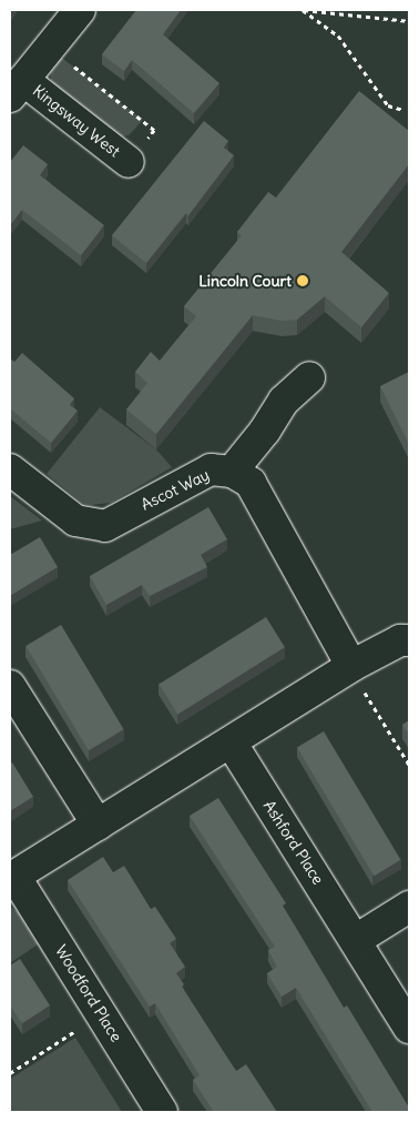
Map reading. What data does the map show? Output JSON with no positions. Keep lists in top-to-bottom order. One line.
{"streets":{"street":["Kingsway West","Ascot Way","Ashford Place","Woodford Place"]},"places":["Lincoln Court"]}
